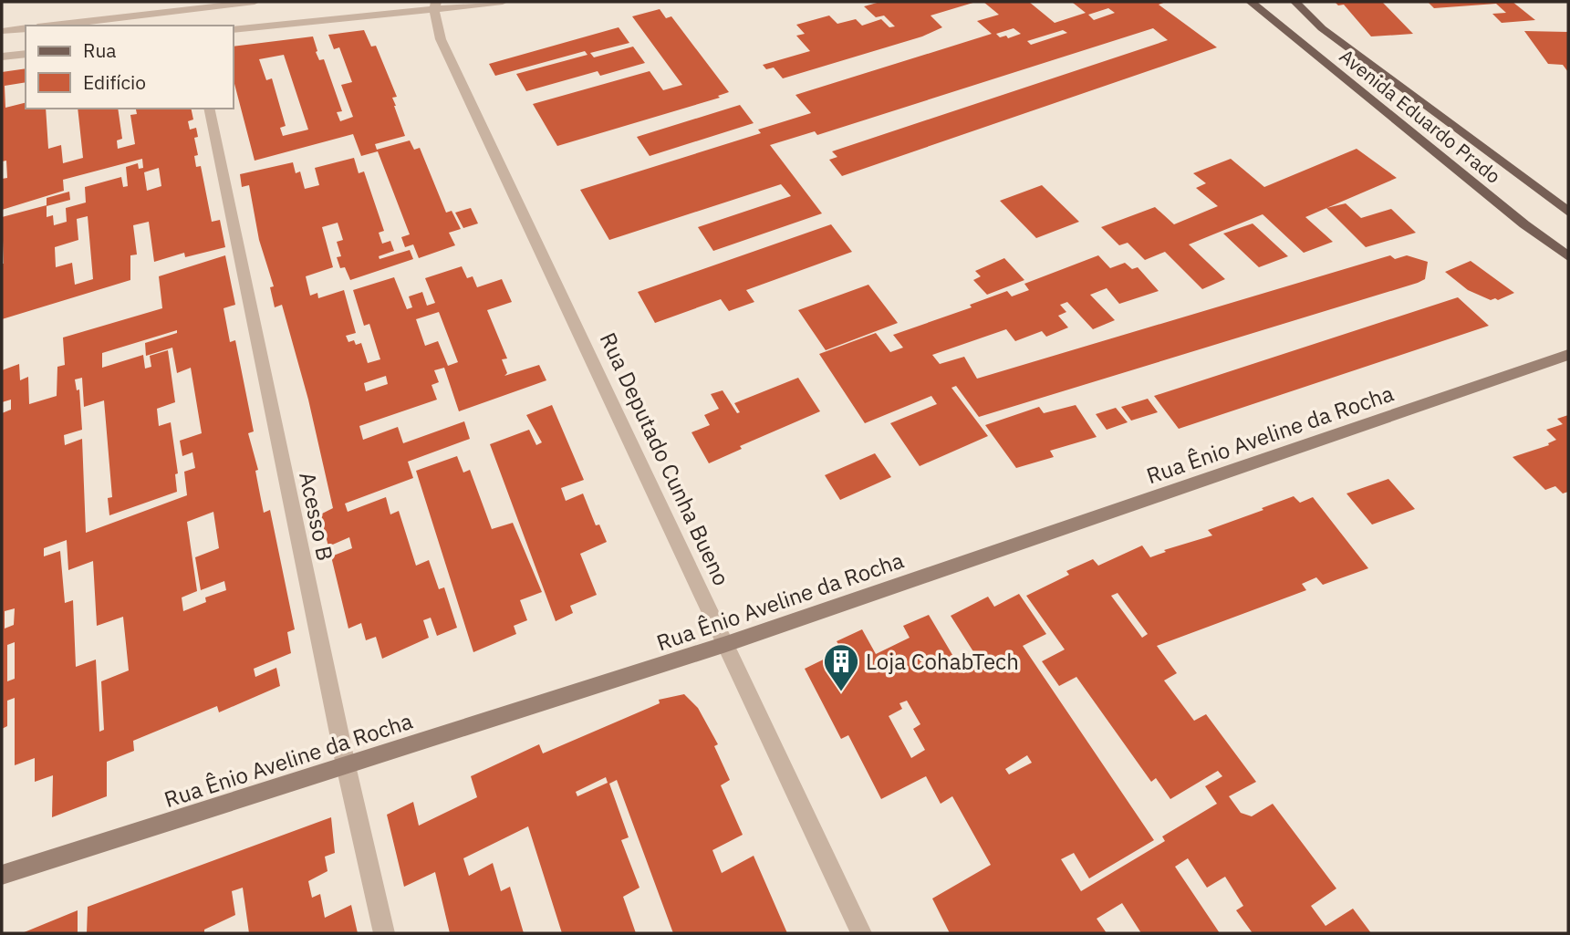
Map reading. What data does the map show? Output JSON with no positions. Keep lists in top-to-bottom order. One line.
{"streets":{"main road":["Avenida Eduardo Prado"],"street":["Rua Ênio Aveline da Rocha","Rua Deputado Cunha Bueno","Acesso B"]},"crossings":[["Rua Ênio Aveline da Rocha","Rua Deputado Cunha Bueno"],["Rua Ênio Aveline da Rocha","Acesso B"]],"places":{"building":["Loja CohabTech"]},"legend":["Rua","Edifício"]}
